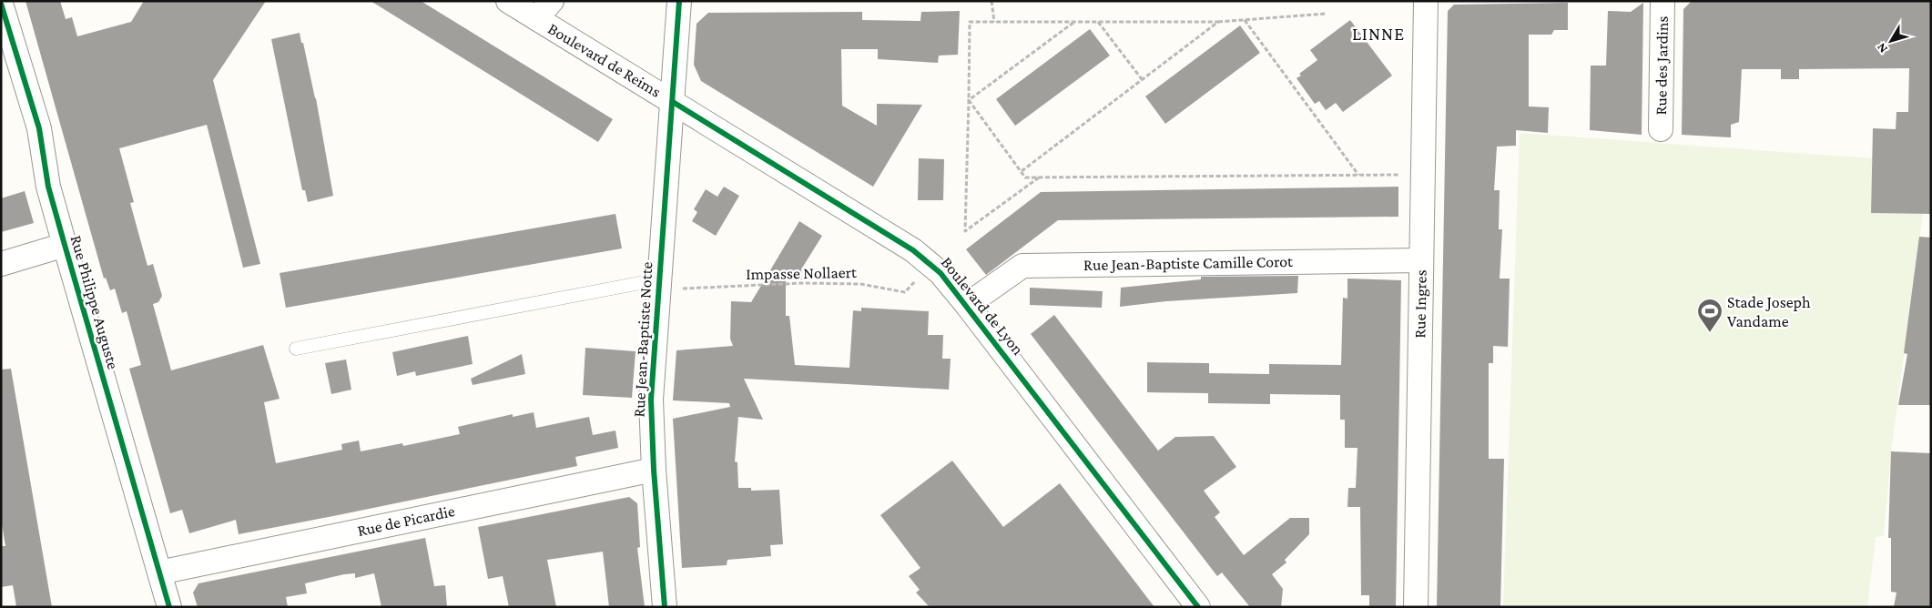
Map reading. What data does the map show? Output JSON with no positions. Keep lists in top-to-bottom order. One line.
{"streets":{"street":["Boulevard de Reims","Rue des Jardins","Rue Jean-Baptiste Camille Corot","Rue Philippe Auguste","Rue Ingres","Boulevard de Lyon","Rue Jean-Baptiste Notte","Rue de Picardie"],"path":["Impasse Nollaert"]},"crossings":[["Boulevard de Reims","Boulevard de Lyon"],["Boulevard de Reims","Rue Jean-Baptiste Notte"],["Rue Jean-Baptiste Camille Corot","Rue Ingres"],["Rue Jean-Baptiste Camille Corot","Boulevard de Lyon"],["Impasse Nollaert","Boulevard de Lyon"],["Impasse Nollaert","Rue Jean-Baptiste Notte"],["Rue Philippe Auguste","Rue de Picardie"],["Boulevard de Lyon","Rue Jean-Baptiste Notte"],["Rue Jean-Baptiste Notte","Rue de Picardie"]],"districts":["LINNE"],"places":{"sports":["Stade Joseph Vandame"]},"north":"bottom left"}
